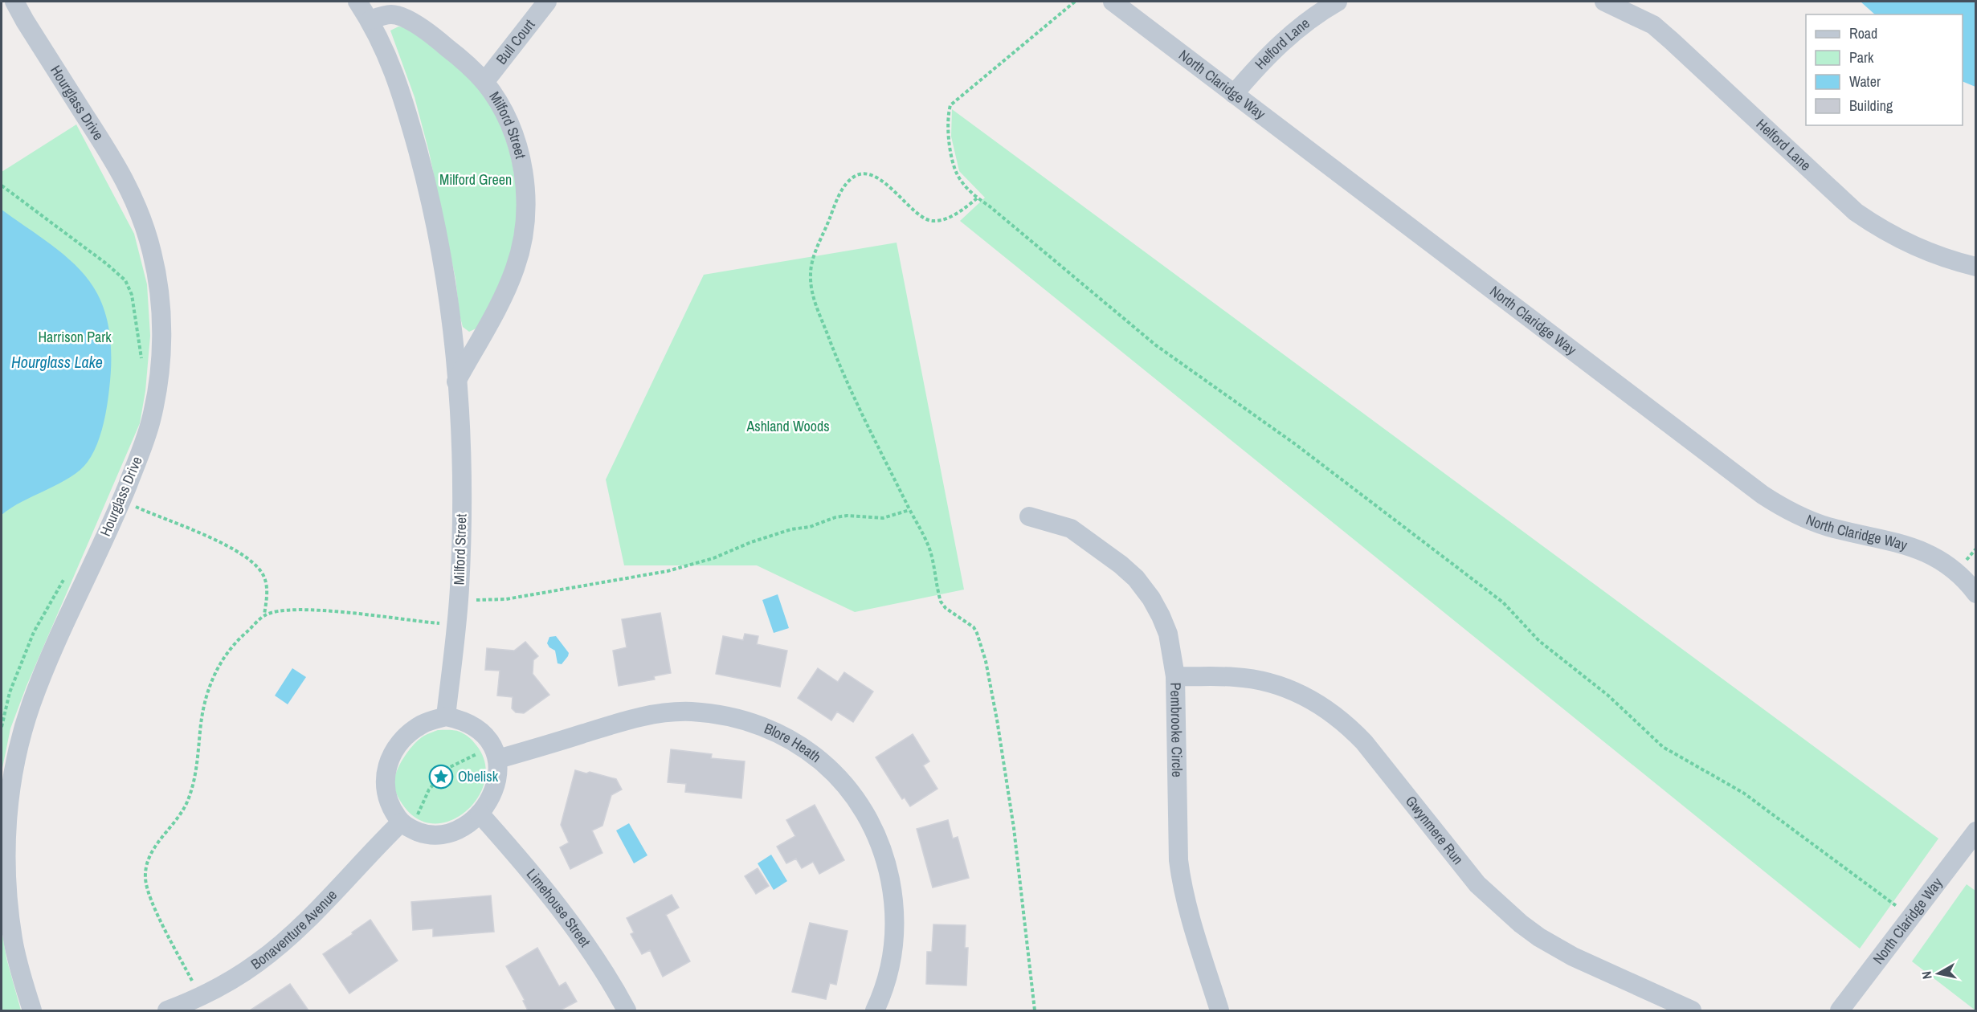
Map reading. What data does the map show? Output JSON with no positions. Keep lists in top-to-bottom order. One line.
{"streets":{"street":["Bull Court","Helford Lane","North Claridge Way","Hourglass Drive","Milford Street","Pembrooke Circle","Blore Heath","Gwynmere Run","Limehouse Street","Bonaventure Avenue"]},"crossings":[["Bull Court","Milford Street"],["Helford Lane","North Claridge Way"],["Pembrooke Circle","Gwynmere Run"]],"water":["Hourglass Lake"],"parks":["Milford Green","Harrison Park","Ashland Woods"],"places":{"place":["Obelisk"]},"legend":["Road","Park","Water","Building"],"north":"left"}
